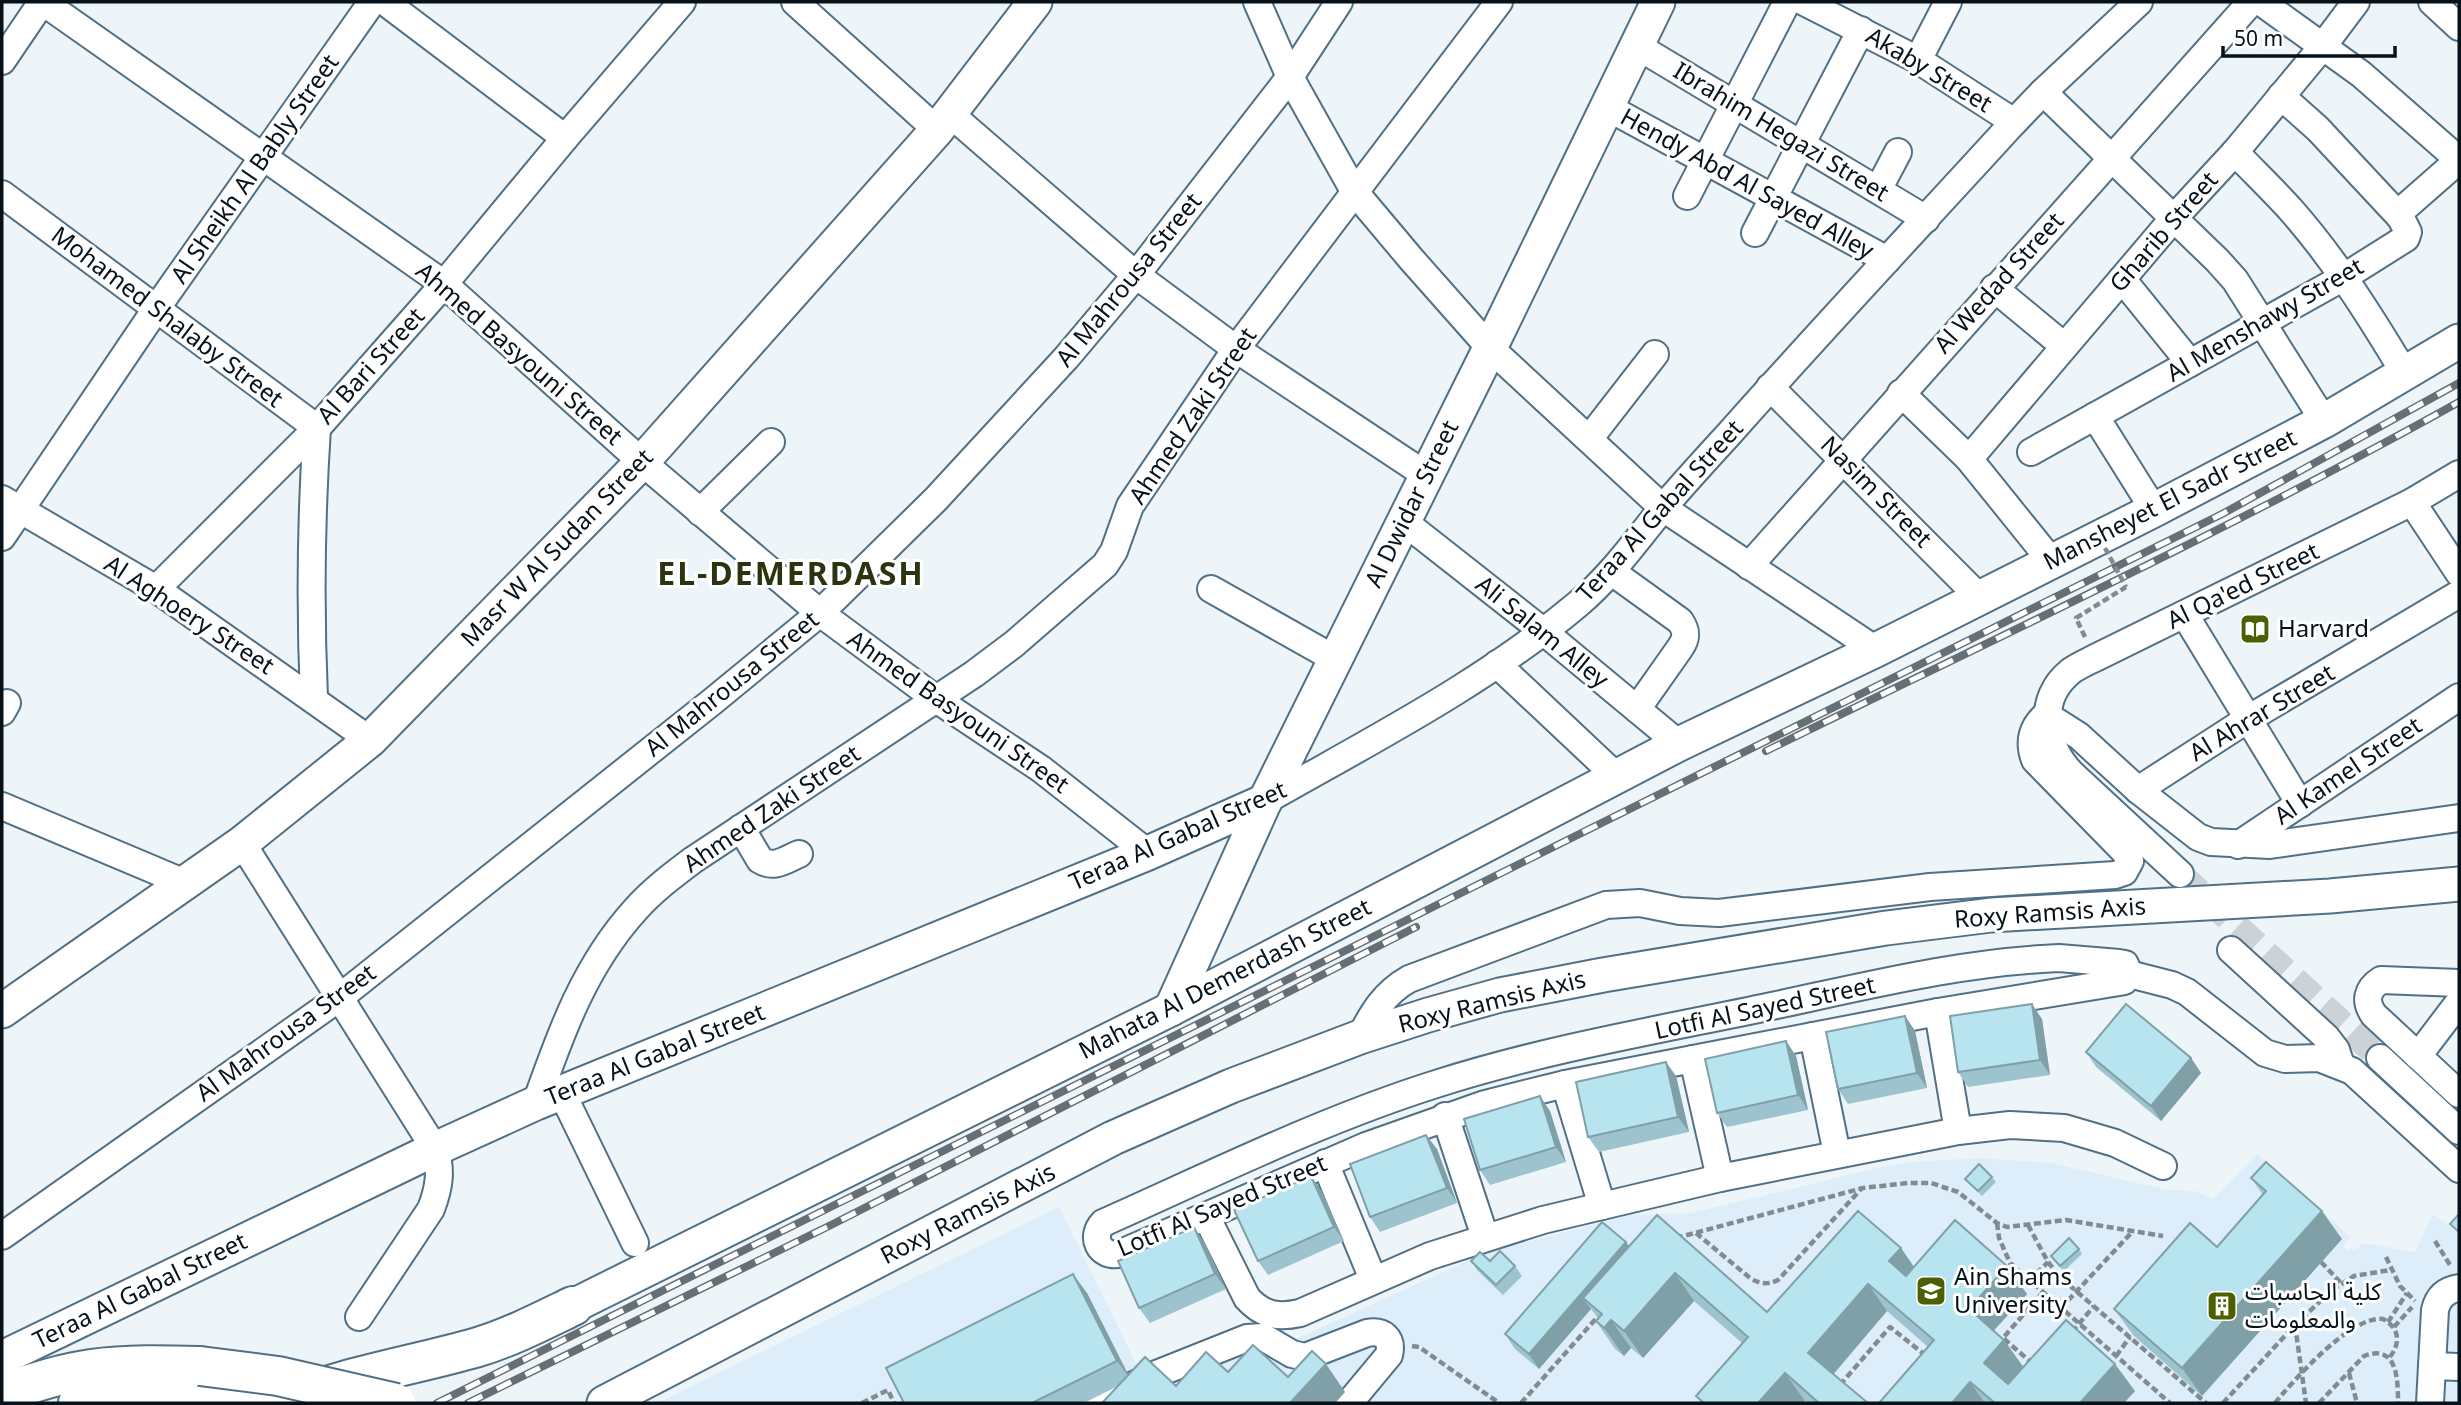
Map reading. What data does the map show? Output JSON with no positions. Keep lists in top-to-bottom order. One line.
{"streets":{"main road":["Mansheyet El Sadr Street","Al Dwidar Street","Teraa Al Gabal Street","Masr W Al Sudan Street","Roxy Ramsis Axis","Mahata Al Demerdash Street"],"street":["Akaby Street","Ibrahim Hegazi Street","Al Sheikh Al Bably Street","Hendy Abd Al Sayed Alley","Gharib Street","Al Mahrousa Street","Al Wedad Street","Mohamed Shalaby Street","Al Menshawy Street","Ahmed Basyouni Street","Al Bari Street","Ahmed Zaki Street","Nasim Street","Al Qa'ed Street","Al Aghoery Street","Ali Salam Alley","Al Ahrar Street","Al Kamel Street","Lotfi Al Sayed Street"]},"crossings":[["Akaby Street","Teraa Al Gabal Street"],["Ibrahim Hegazi Street","Al Dwidar Street"],["Ibrahim Hegazi Street","Teraa Al Gabal Street"],["Al Sheikh Al Bably Street","Mohamed Shalaby Street"],["Al Sheikh Al Bably Street","Ahmed Basyouni Street"],["Al Sheikh Al Bably Street","Al Aghoery Street"],["Hendy Abd Al Sayed Alley","Al Dwidar Street"],["Hendy Abd Al Sayed Alley","Teraa Al Gabal Street"],["Al Mahrousa Street","Ahmed Basyouni Street"],["Al Wedad Street","Nasim Street"],["Mohamed Shalaby Street","Al Bari Street"],["Ahmed Basyouni Street","Al Bari Street"],["Ahmed Basyouni Street","Ahmed Zaki Street"],["Ahmed Basyouni Street","Teraa Al Gabal Street"],["Ahmed Basyouni Street","Masr W Al Sudan Street"],["Al Bari Street","Al Aghoery Street"],["Ahmed Zaki Street","Teraa Al Gabal Street"],["Nasim Street","Mansheyet El Sadr Street"],["Nasim Street","Teraa Al Gabal Street"],["Mansheyet El Sadr Street","Mahata Al Demerdash Street"],["Al Dwidar Street","Teraa Al Gabal Street"],["Al Dwidar Street","Ali Salam Alley"],["Al Dwidar Street","Mahata Al Demerdash Street"],["Teraa Al Gabal Street","Ali Salam Alley"],["Masr W Al Sudan Street","Al Aghoery Street"],["Al Qa'ed Street","Roxy Ramsis Axis"],["Ali Salam Alley","Mahata Al Demerdash Street"]],"districts":["EL-DEMERDASH"],"places":{"library":["Harvard"],"school or university":["Ain Shams University"],"building":["كلية الحاسبات والمعلومات"]},"scale_bar":"50 m"}
